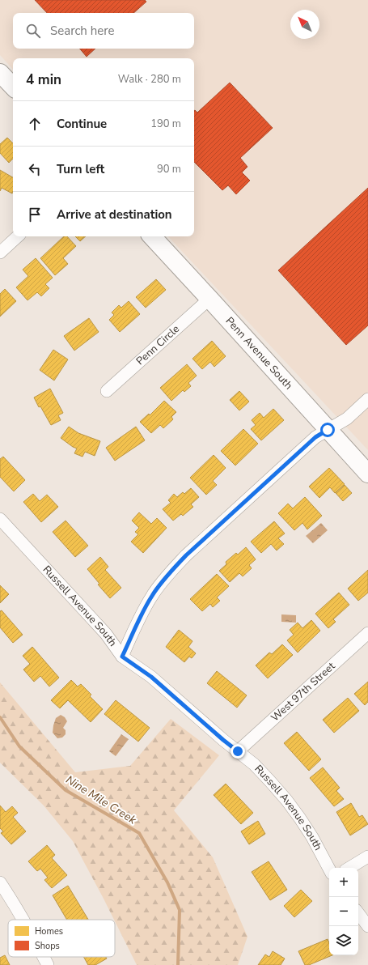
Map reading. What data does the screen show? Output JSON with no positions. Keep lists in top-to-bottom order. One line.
{"streets":{"main road":["Penn Avenue South"],"street":["Penn Circle","Russell Avenue South","West 97th Street"]},"crossings":[["Penn Circle","Penn Avenue South"],["Russell Avenue South","West 97th Street"]],"water":["Nine Mile Creek"],"legend":["Homes","Shops"],"north":"top left","page":{"search":"Search here","heading":["4 min","Walk · 280 m"],"list":[["Continue","190 m"],["Turn left","90 m"],"Arrive at destination"],"map_buttons":["+","−"]}}
